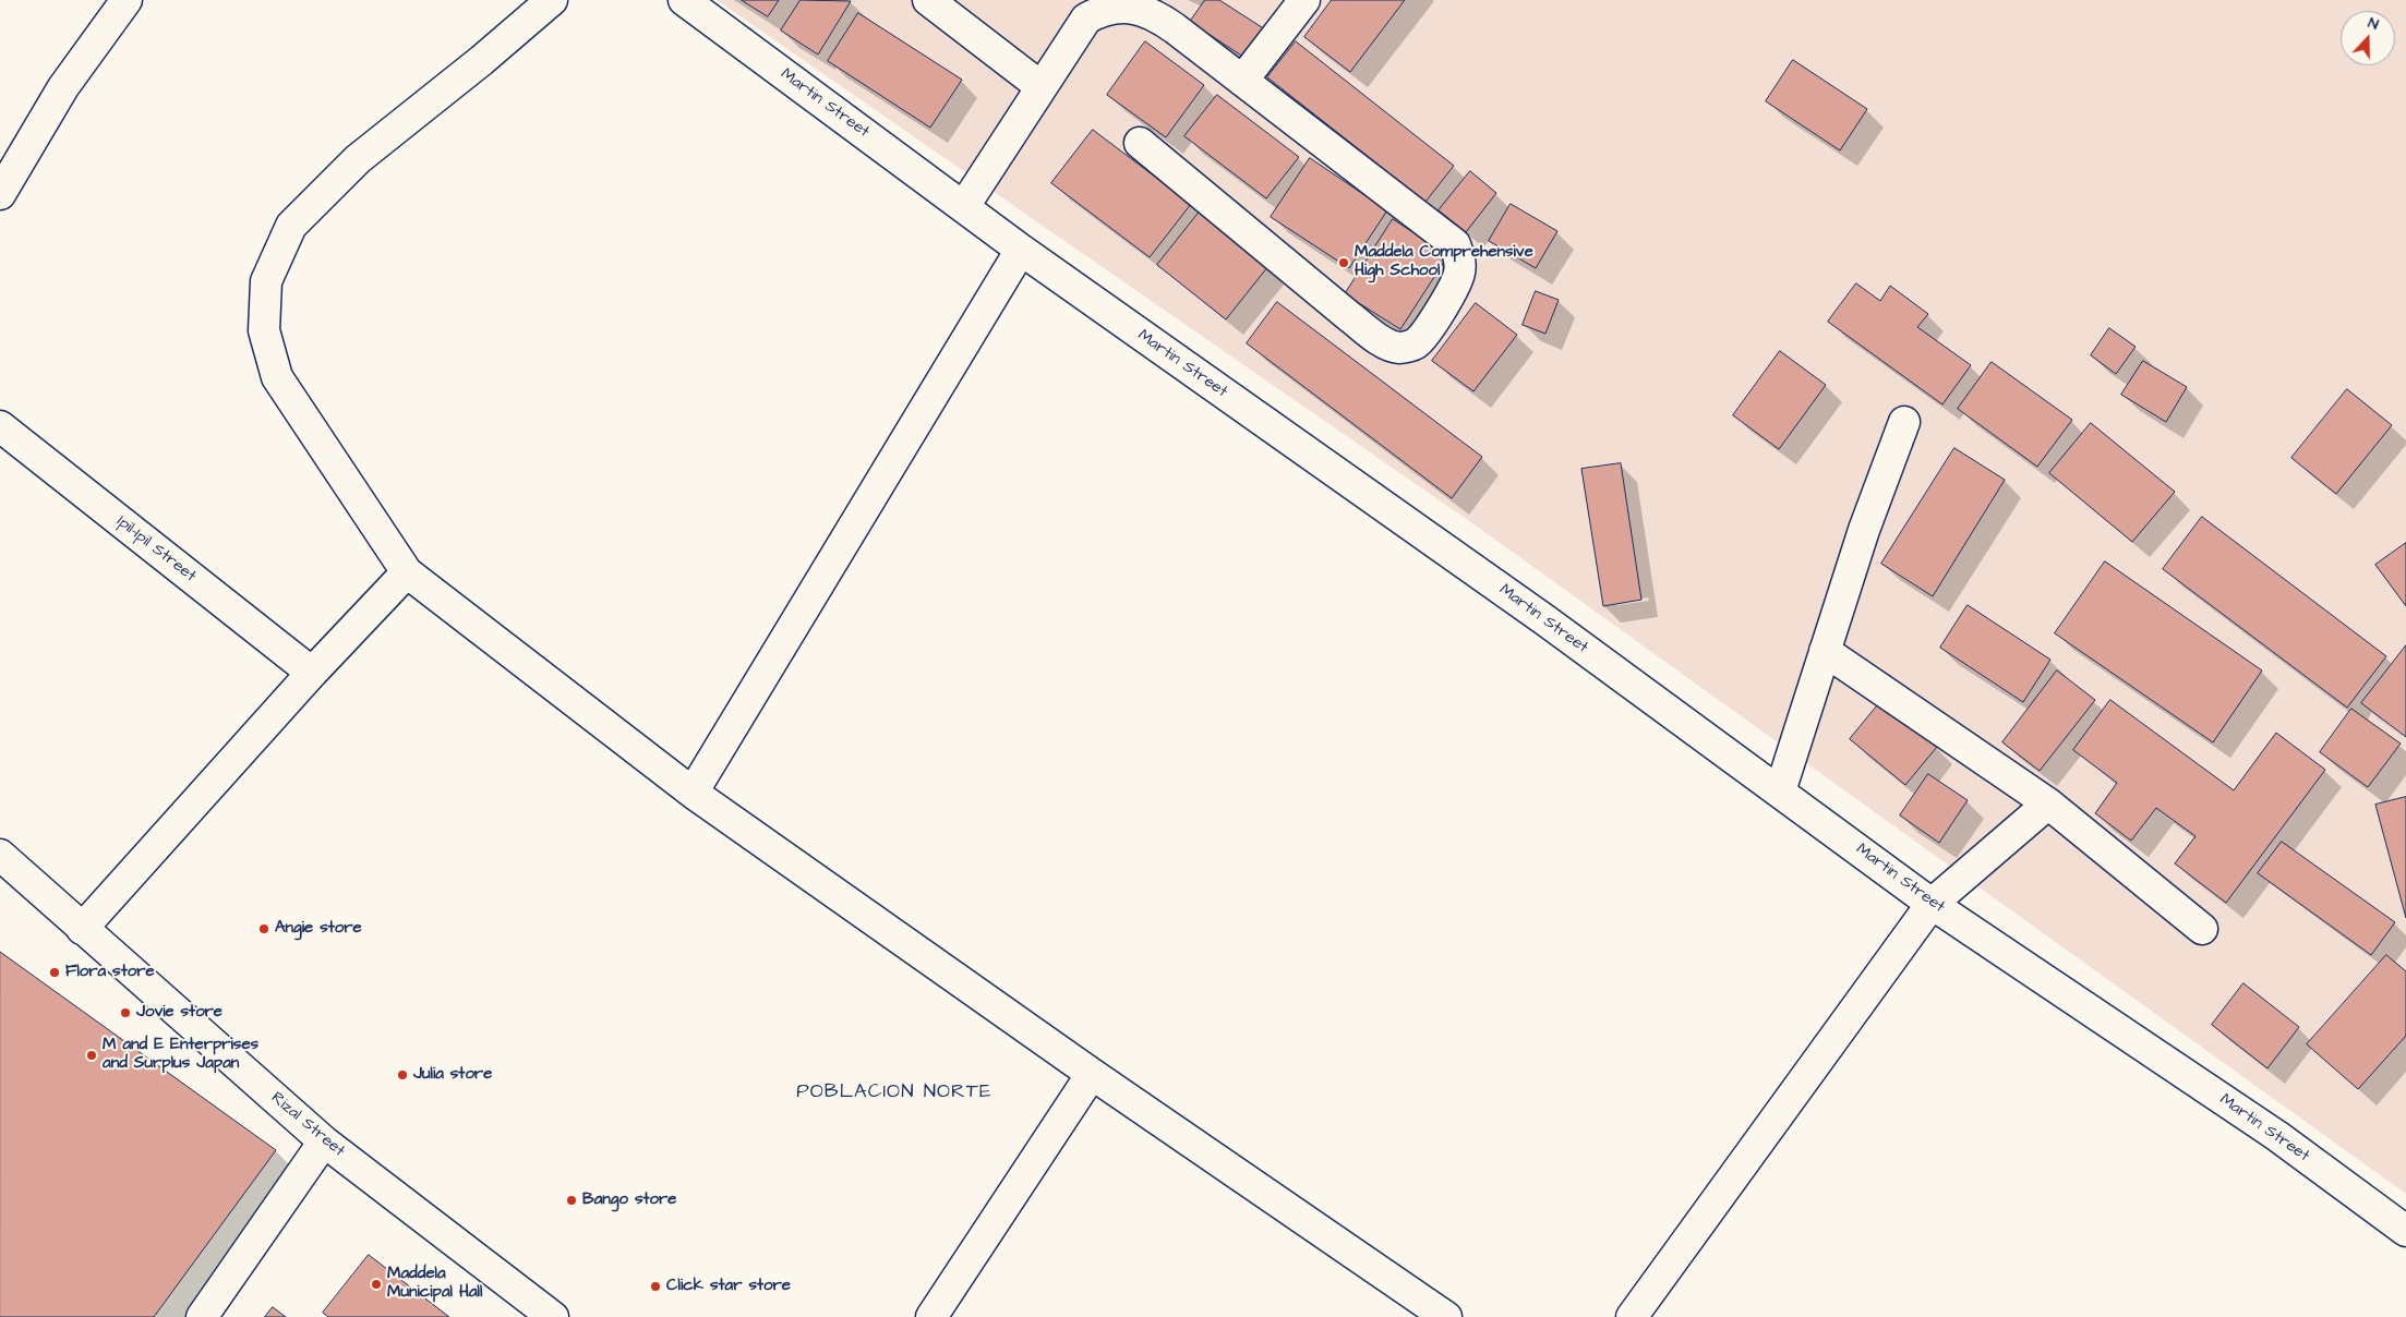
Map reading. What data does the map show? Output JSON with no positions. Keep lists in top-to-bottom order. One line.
{"streets":{"street":["Martin Street","Ipil-Ipil Street","Rizal Street"]},"districts":["POBLACION NORTE"],"places":["Maddela Comprehensive High School","Angie store","Flora store","Jovie store","M and E Enterprises and Surplus Japan","Julia store","Bango store","Maddela Municipal Hall","Click star store"],"north":"top"}
